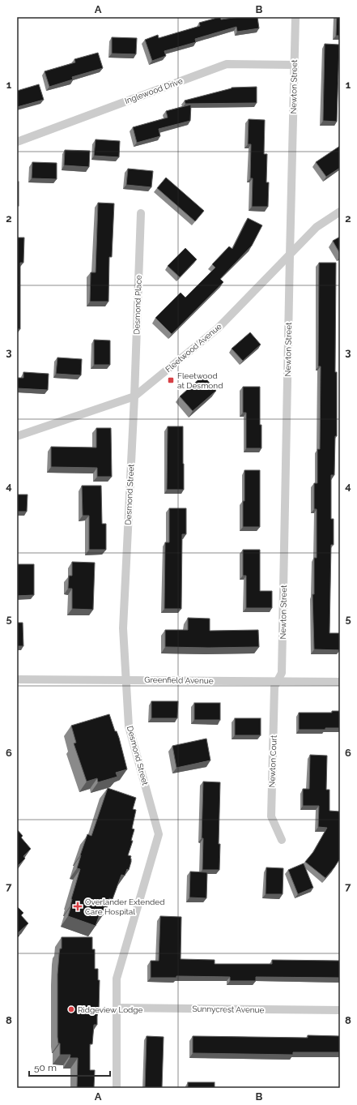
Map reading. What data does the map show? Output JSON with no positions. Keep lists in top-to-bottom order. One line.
{"streets":{"street":["Newton Street","Inglewood Drive","Desmond Place","Fleetwood Avenue","Desmond Street","Greenfield Avenue","Newton Court","Sunnycrest Avenue"]},"crossings":[["Newton Street","Inglewood Drive"],["Newton Street","Fleetwood Avenue"],["Newton Street","Greenfield Avenue"],["Newton Street","Newton Court"],["Desmond Place","Fleetwood Avenue"],["Desmond Place","Desmond Street"],["Fleetwood Avenue","Desmond Street"],["Desmond Street","Greenfield Avenue"],["Desmond Street","Sunnycrest Avenue"],["Greenfield Avenue","Newton Court"]],"places":{"transit":["Fleetwood at Desmond"],"health":["Overlander Extended Care Hospital"],"other":["Ridgeview Lodge"]},"scale_bar":"50 m","grid":{"columns":["A","B"],"rows":["1","2","3","4","5","6","7","8"]}}
